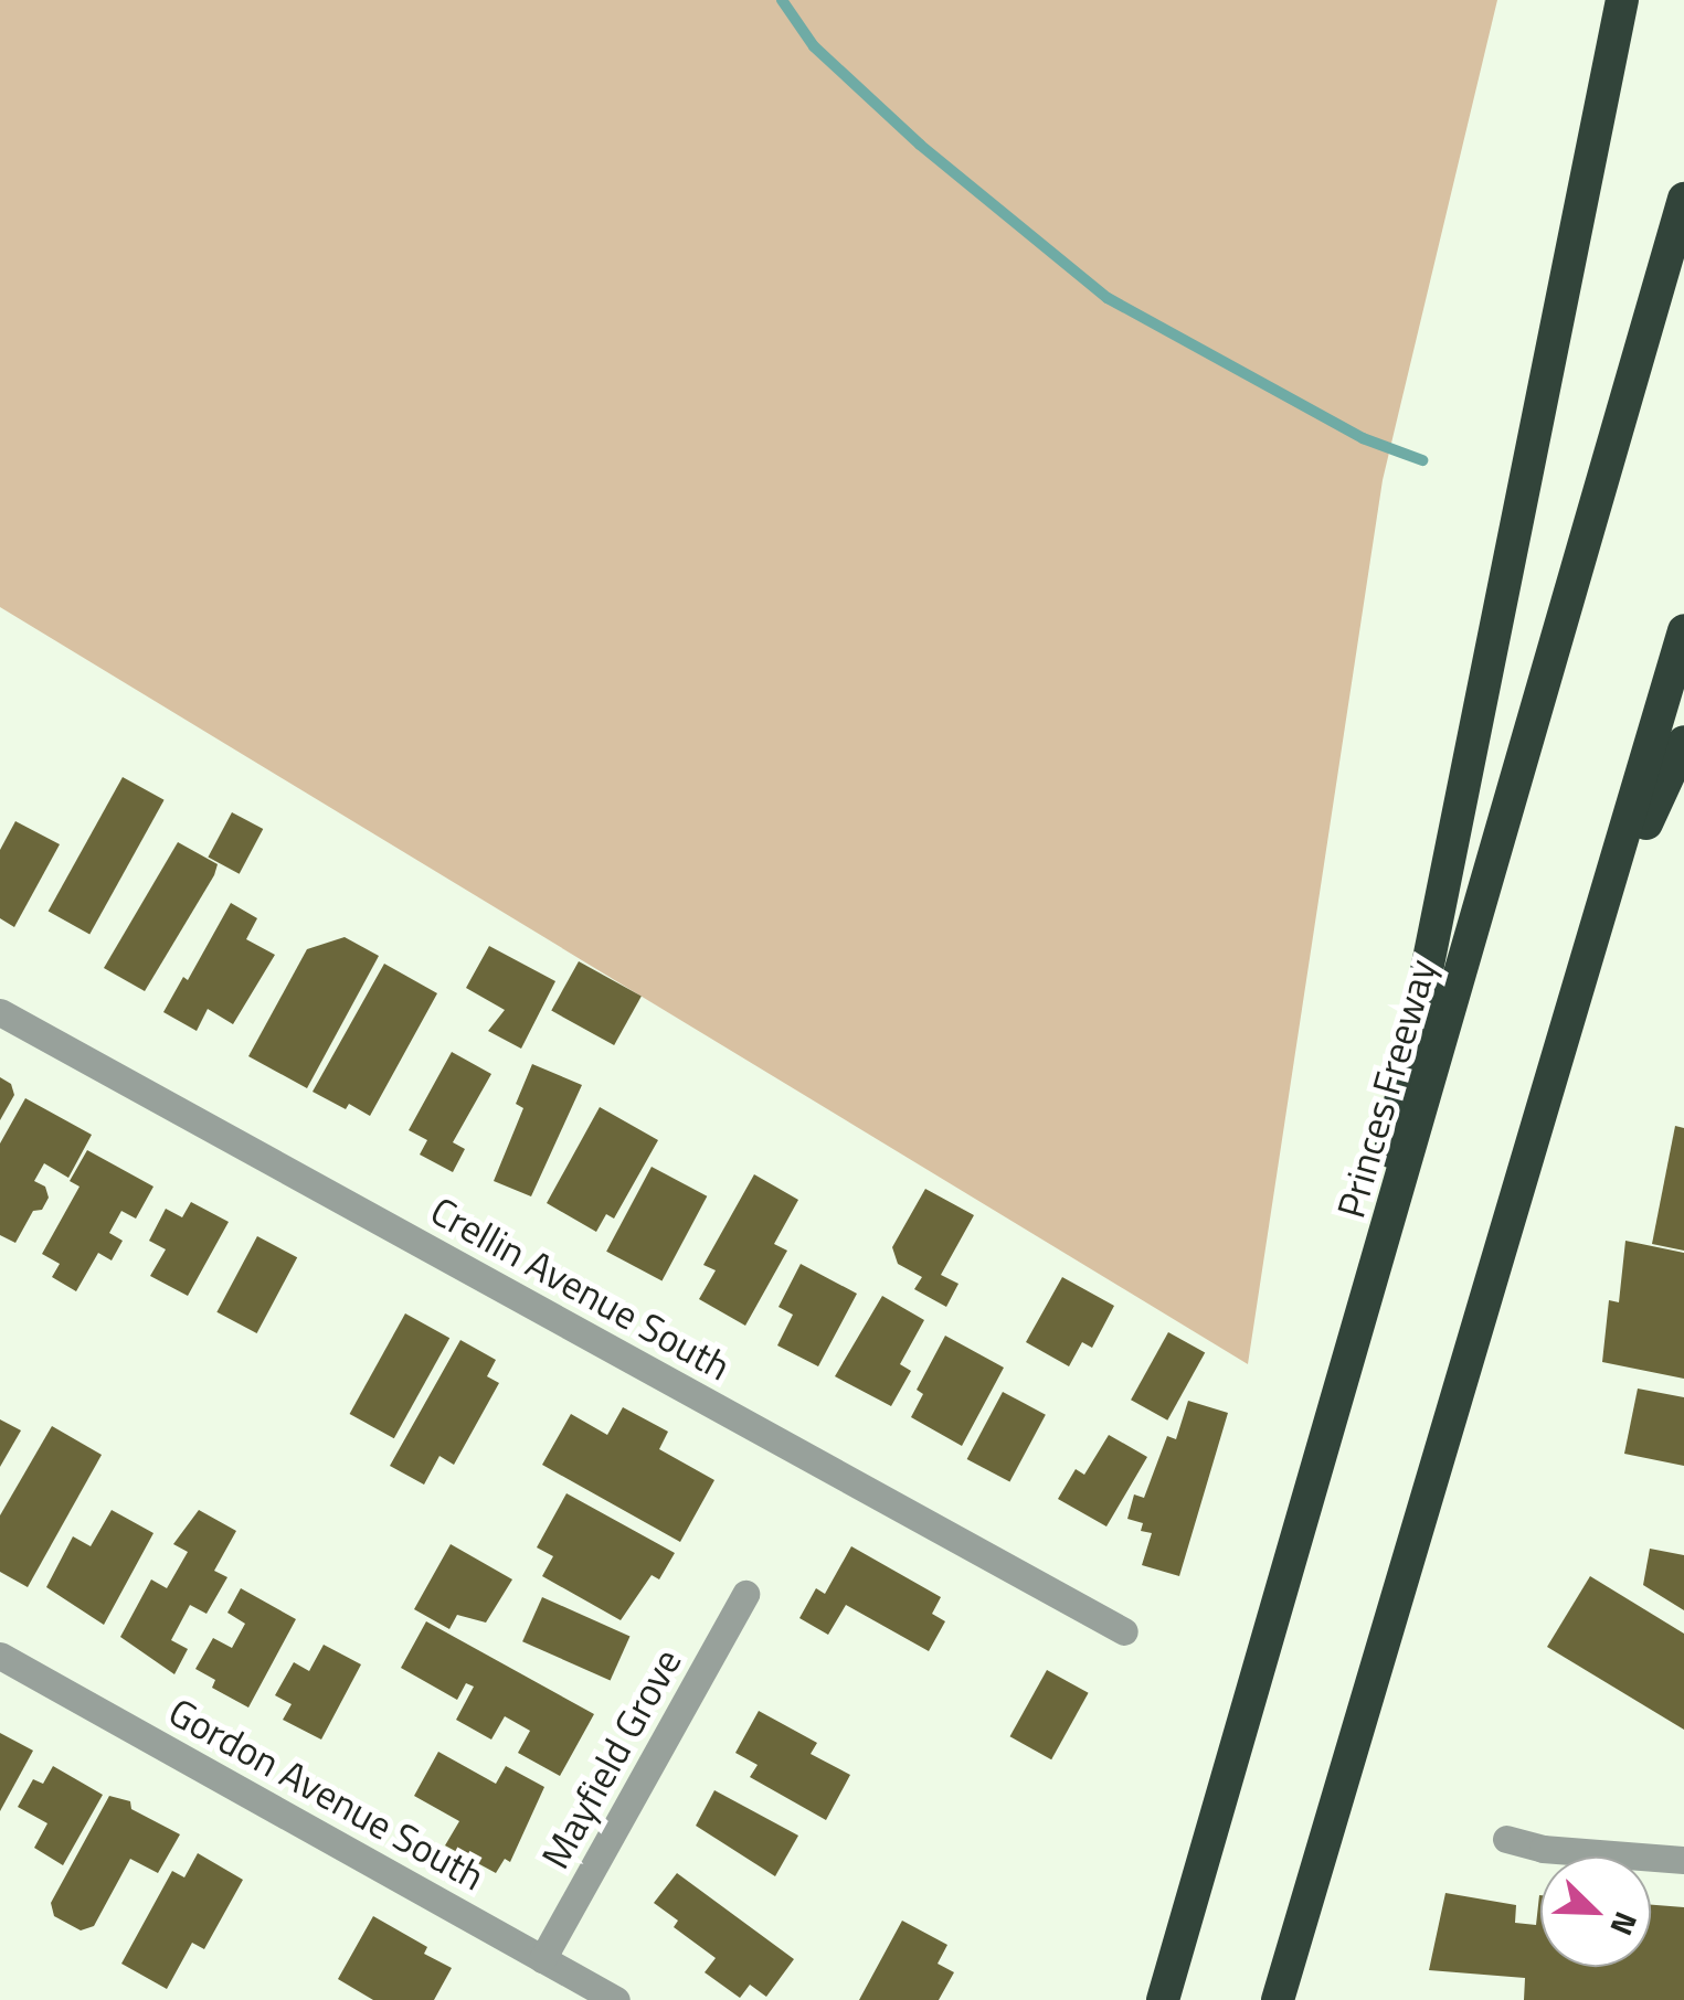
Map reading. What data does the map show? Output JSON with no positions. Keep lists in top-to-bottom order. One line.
{"streets":{"highway":["Princes Freeway"],"street":["Crellin Avenue South","Mayfield Grove","Gordon Avenue South"]},"crossings":[["Mayfield Grove","Gordon Avenue South"]],"north":"bottom right"}
